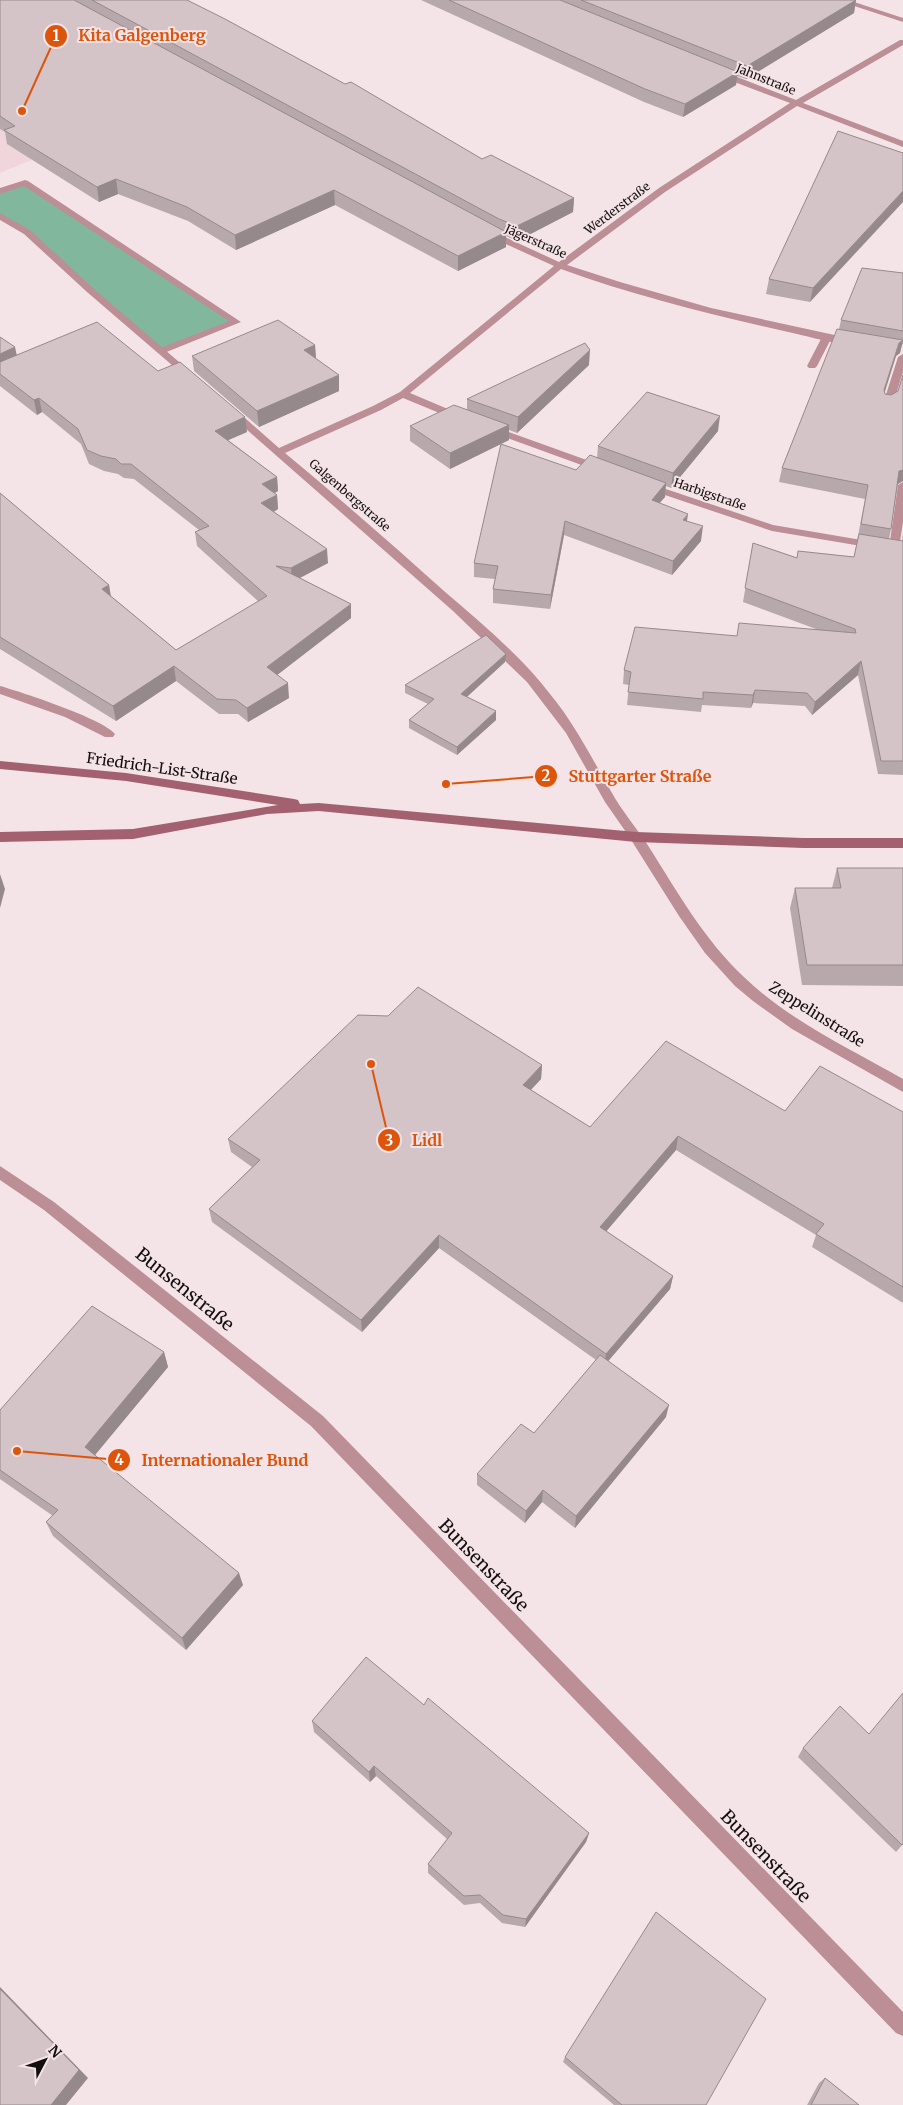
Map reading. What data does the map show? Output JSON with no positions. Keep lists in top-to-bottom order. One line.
{"streets":{"main road":["Friedrich-List-Straße"],"street":["Jahnstraße","Werderstraße","Jägerstraße","Harbigstraße","Galgenbergstraße","Zeppelinstraße","Bunsenstraße"]},"crossings":[["Jahnstraße","Werderstraße"],["Werderstraße","Jägerstraße"],["Werderstraße","Galgenbergstraße"],["Galgenbergstraße","Zeppelinstraße"]],"places":["Kita Galgenberg","Stuttgarter Straße","Lidl","Internationaler Bund"],"north":"top right"}
